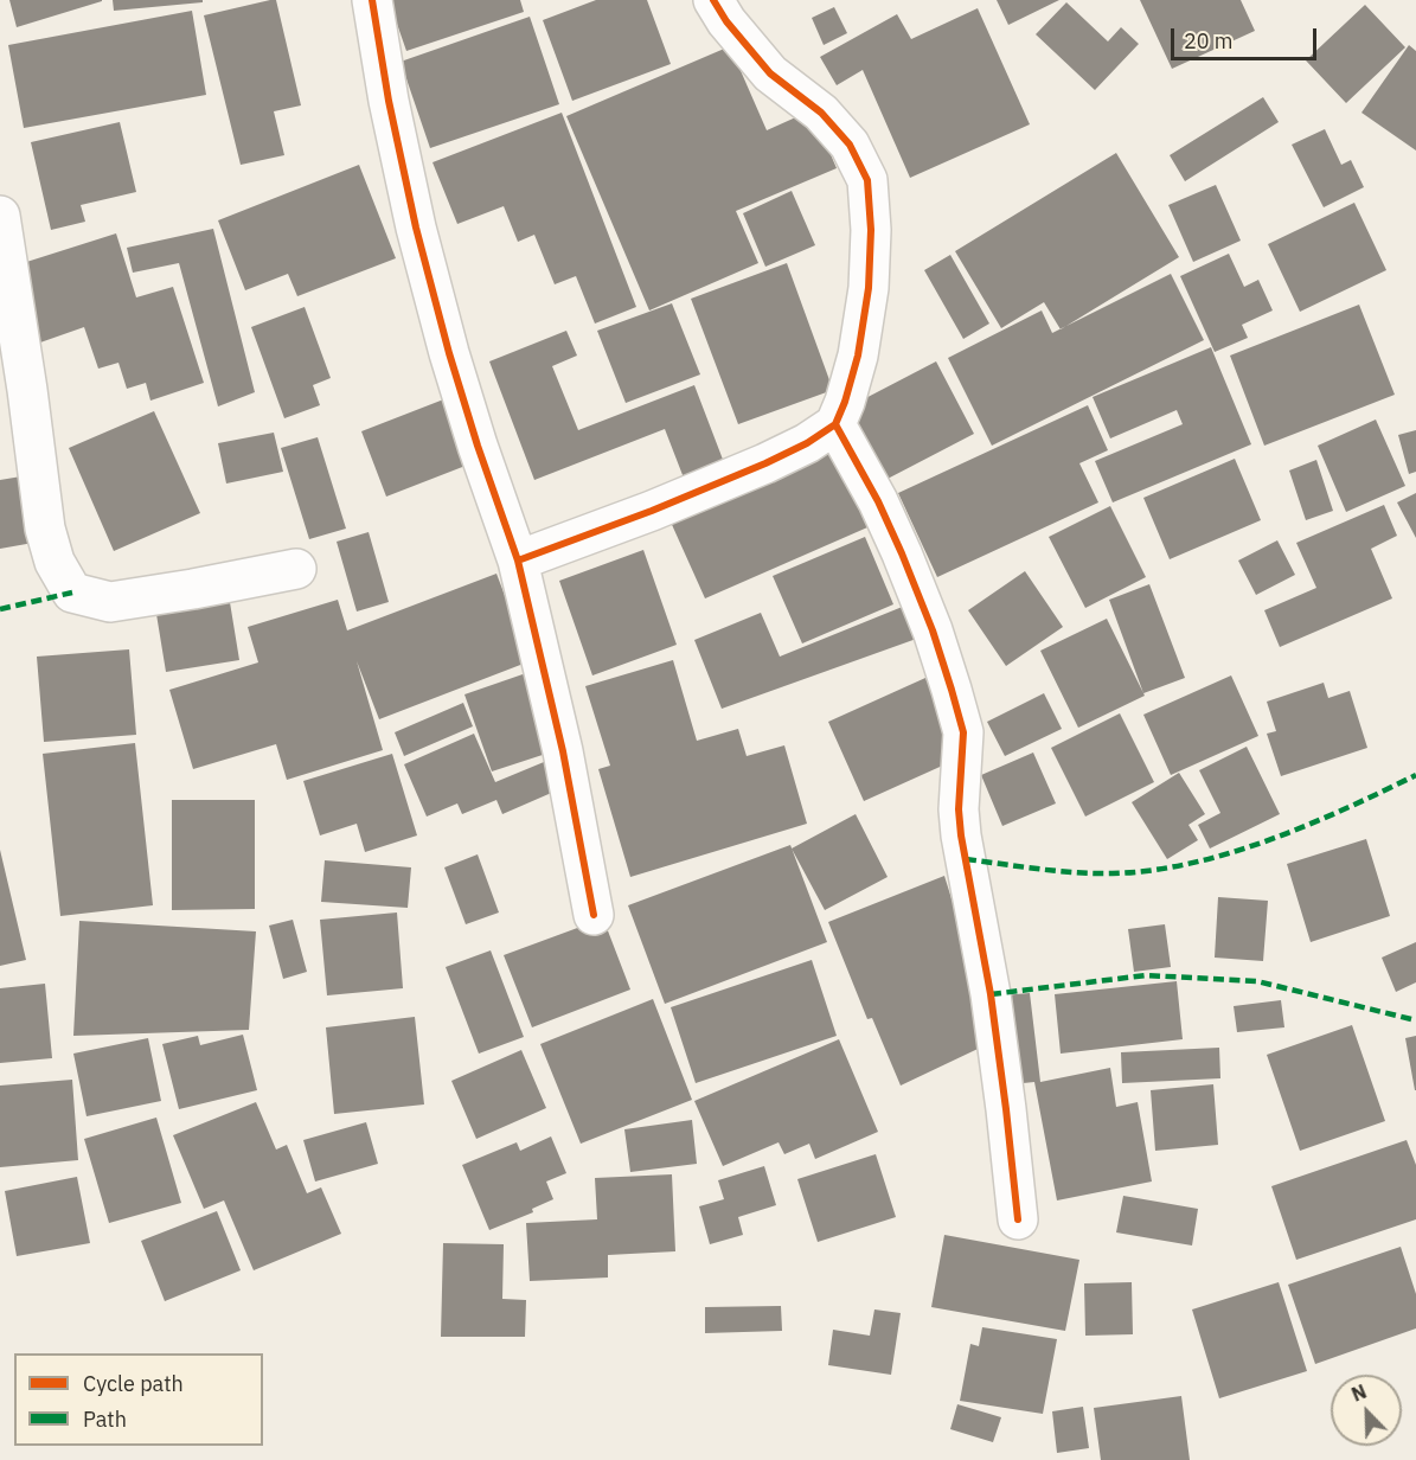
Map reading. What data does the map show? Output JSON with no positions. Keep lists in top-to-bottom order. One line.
{"legend":["Cycle path","Path"],"scale_bar":"20 m","north":"top left"}
